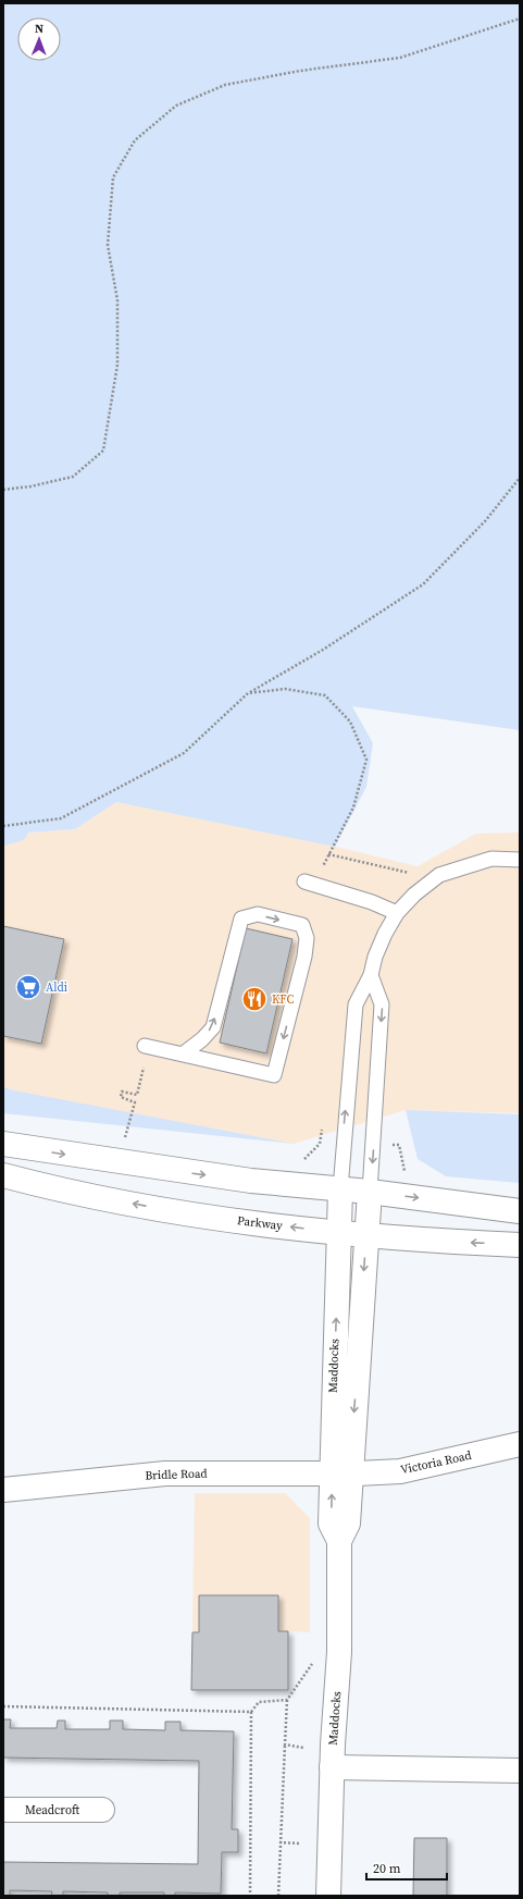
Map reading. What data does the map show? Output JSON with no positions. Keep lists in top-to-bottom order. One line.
{"streets":{"street":["Parkway","Maddocks","Victoria Road","Bridle Road","Meadcroft"]},"crossings":[["Parkway","Maddocks"],["Maddocks","Victoria Road"],["Maddocks","Bridle Road"],["Victoria Road","Bridle Road"]],"places":{"supermarket":["Aldi"],"restaurant":["KFC"]},"scale_bar":"20 m","north":"top"}
